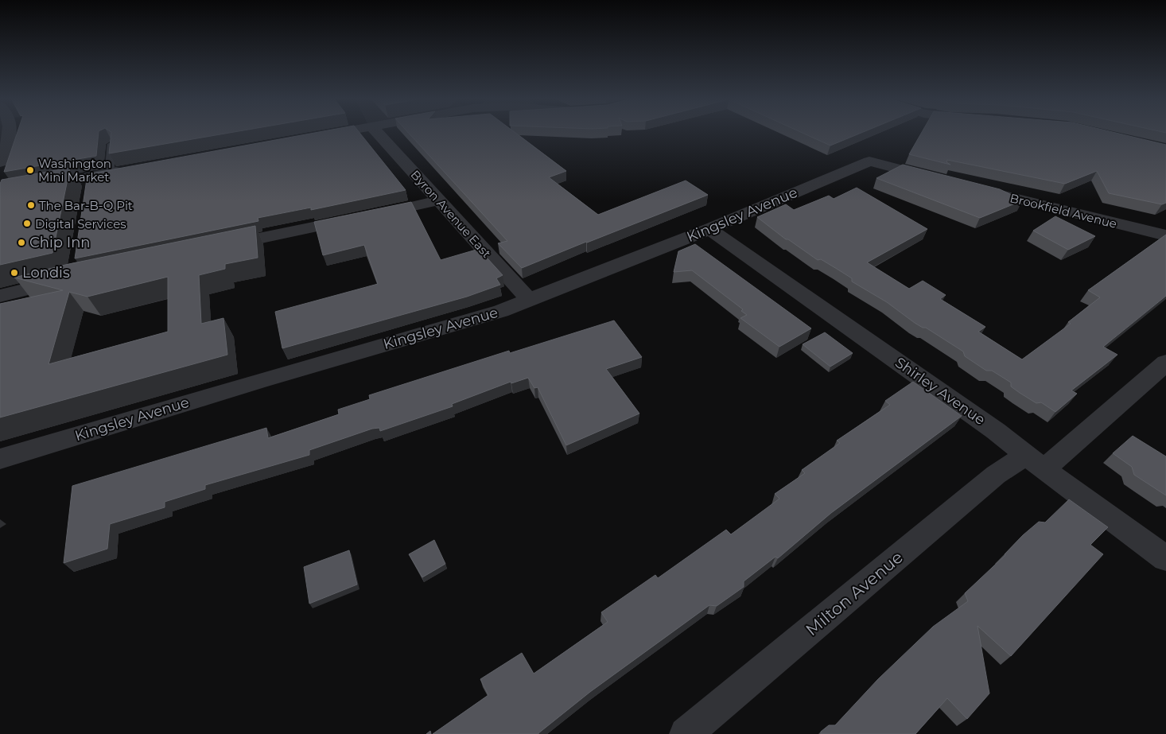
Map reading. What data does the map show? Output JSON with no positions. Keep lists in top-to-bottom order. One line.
{"streets":{"street":["Brookfield Avenue","Byron Avenue East","Kingsley Avenue","Shirley Avenue","Milton Avenue"]},"crossings":[["Byron Avenue East","Kingsley Avenue"],["Kingsley Avenue","Shirley Avenue"],["Shirley Avenue","Milton Avenue"]],"places":["Washington Mini Market","The Bar-B-Q Pit","Digital Services","Chip Inn","Londis"]}
